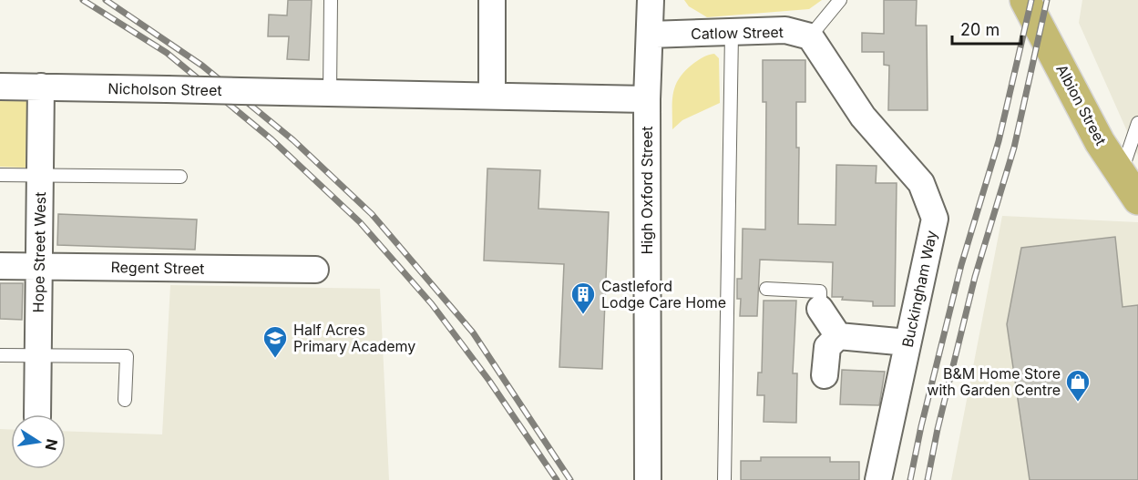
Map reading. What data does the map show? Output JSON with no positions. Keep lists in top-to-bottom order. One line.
{"streets":{"main road":["Albion Street"],"street":["Catlow Street","Nicholson Street","High Oxford Street","Hope Street West","Regent Street","Buckingham Way"]},"crossings":[["Catlow Street","High Oxford Street"],["Catlow Street","Buckingham Way"],["Nicholson Street","High Oxford Street"],["Nicholson Street","Hope Street West"],["Hope Street West","Regent Street"]],"places":{"building":["Castleford Lodge Care Home"],"school or university":["Half Acres Primary Academy"],"shop":["B&M Home Store with Garden Centre"]},"scale_bar":"20 m","north":"right"}
